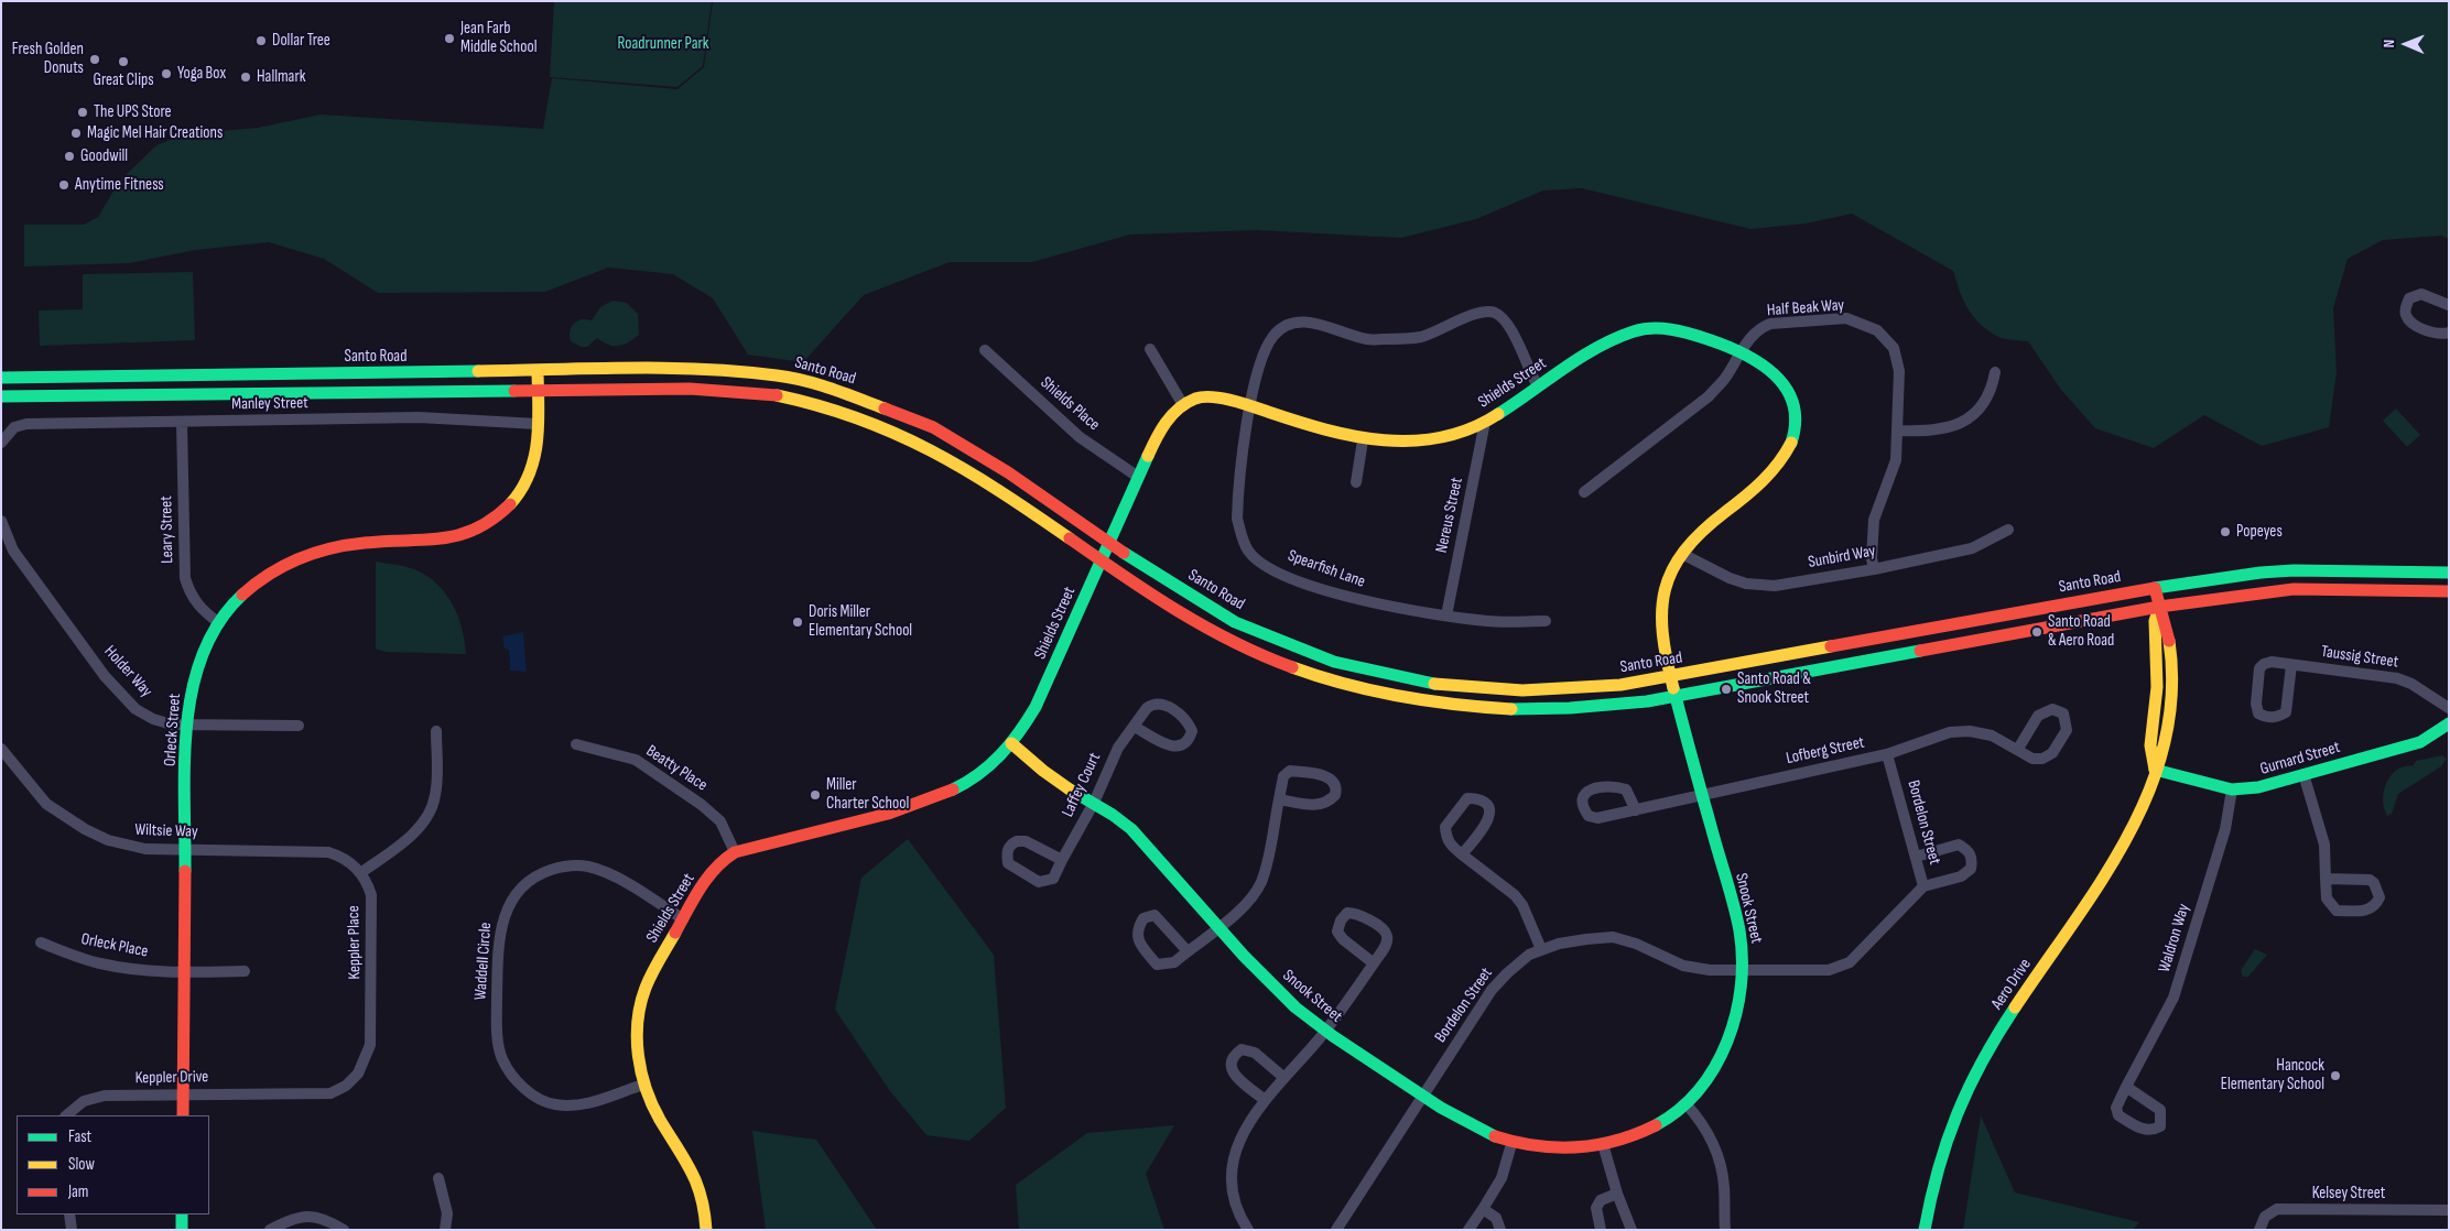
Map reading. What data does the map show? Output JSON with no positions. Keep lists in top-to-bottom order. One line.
{"streets":{"main road":["Santo Road","Shields Street","Orleck Street","Gurnard Street","Snook Street","Aero Drive"],"street":["Half Beak Way","Manley Street","Shields Place","Nereus Street","Leary Street","Sunbird Way","Spearfish Lane","Taussig Street","Holder Way","Lofberg Street","Beatty Place","Laffey Court","Bordelon Street","Wiltsie Way","Waldron Way","Keppler Place","Orleck Place","Waddell Circle","Keppler Drive","Kelsey Street"]},"crossings":[["Half Beak Way","Shields Street"],["Half Beak Way","Sunbird Way"],["Half Beak Way","Snook Street"],["Santo Road","Shields Street"],["Santo Road","Orleck Street"],["Santo Road","Snook Street"],["Santo Road","Aero Drive"],["Shields Street","Shields Place"],["Shields Street","Nereus Street"],["Shields Street","Spearfish Lane"],["Shields Street","Beatty Place"],["Shields Street","Snook Street"],["Shields Street","Waddell Circle"],["Manley Street","Leary Street"],["Manley Street","Orleck Street"],["Nereus Street","Spearfish Lane"],["Leary Street","Orleck Street"],["Sunbird Way","Snook Street"],["Holder Way","Orleck Street"],["Orleck Street","Wiltsie Way"],["Orleck Street","Orleck Place"],["Orleck Street","Keppler Drive"],["Lofberg Street","Bordelon Street"],["Lofberg Street","Snook Street"],["Gurnard Street","Waldron Way"],["Gurnard Street","Aero Drive"],["Laffey Court","Snook Street"],["Bordelon Street","Snook Street"],["Wiltsie Way","Keppler Place"],["Keppler Place","Keppler Drive"]],"parks":["Roadrunner Park"],"places":["Jean Farb Middle School","Dollar Tree","Fresh Golden Donuts","Great Clips","Yoga Box","Hallmark","The UPS Store","Magic Mel Hair Creations","Goodwill","Anytime Fitness","Popeyes","Doris Miller Elementary School","Santo Road & Aero Road","Santo Road & Snook Street","Miller Charter School","Hancock Elementary School"],"legend":["Fast","Slow","Jam"],"north":"left"}
